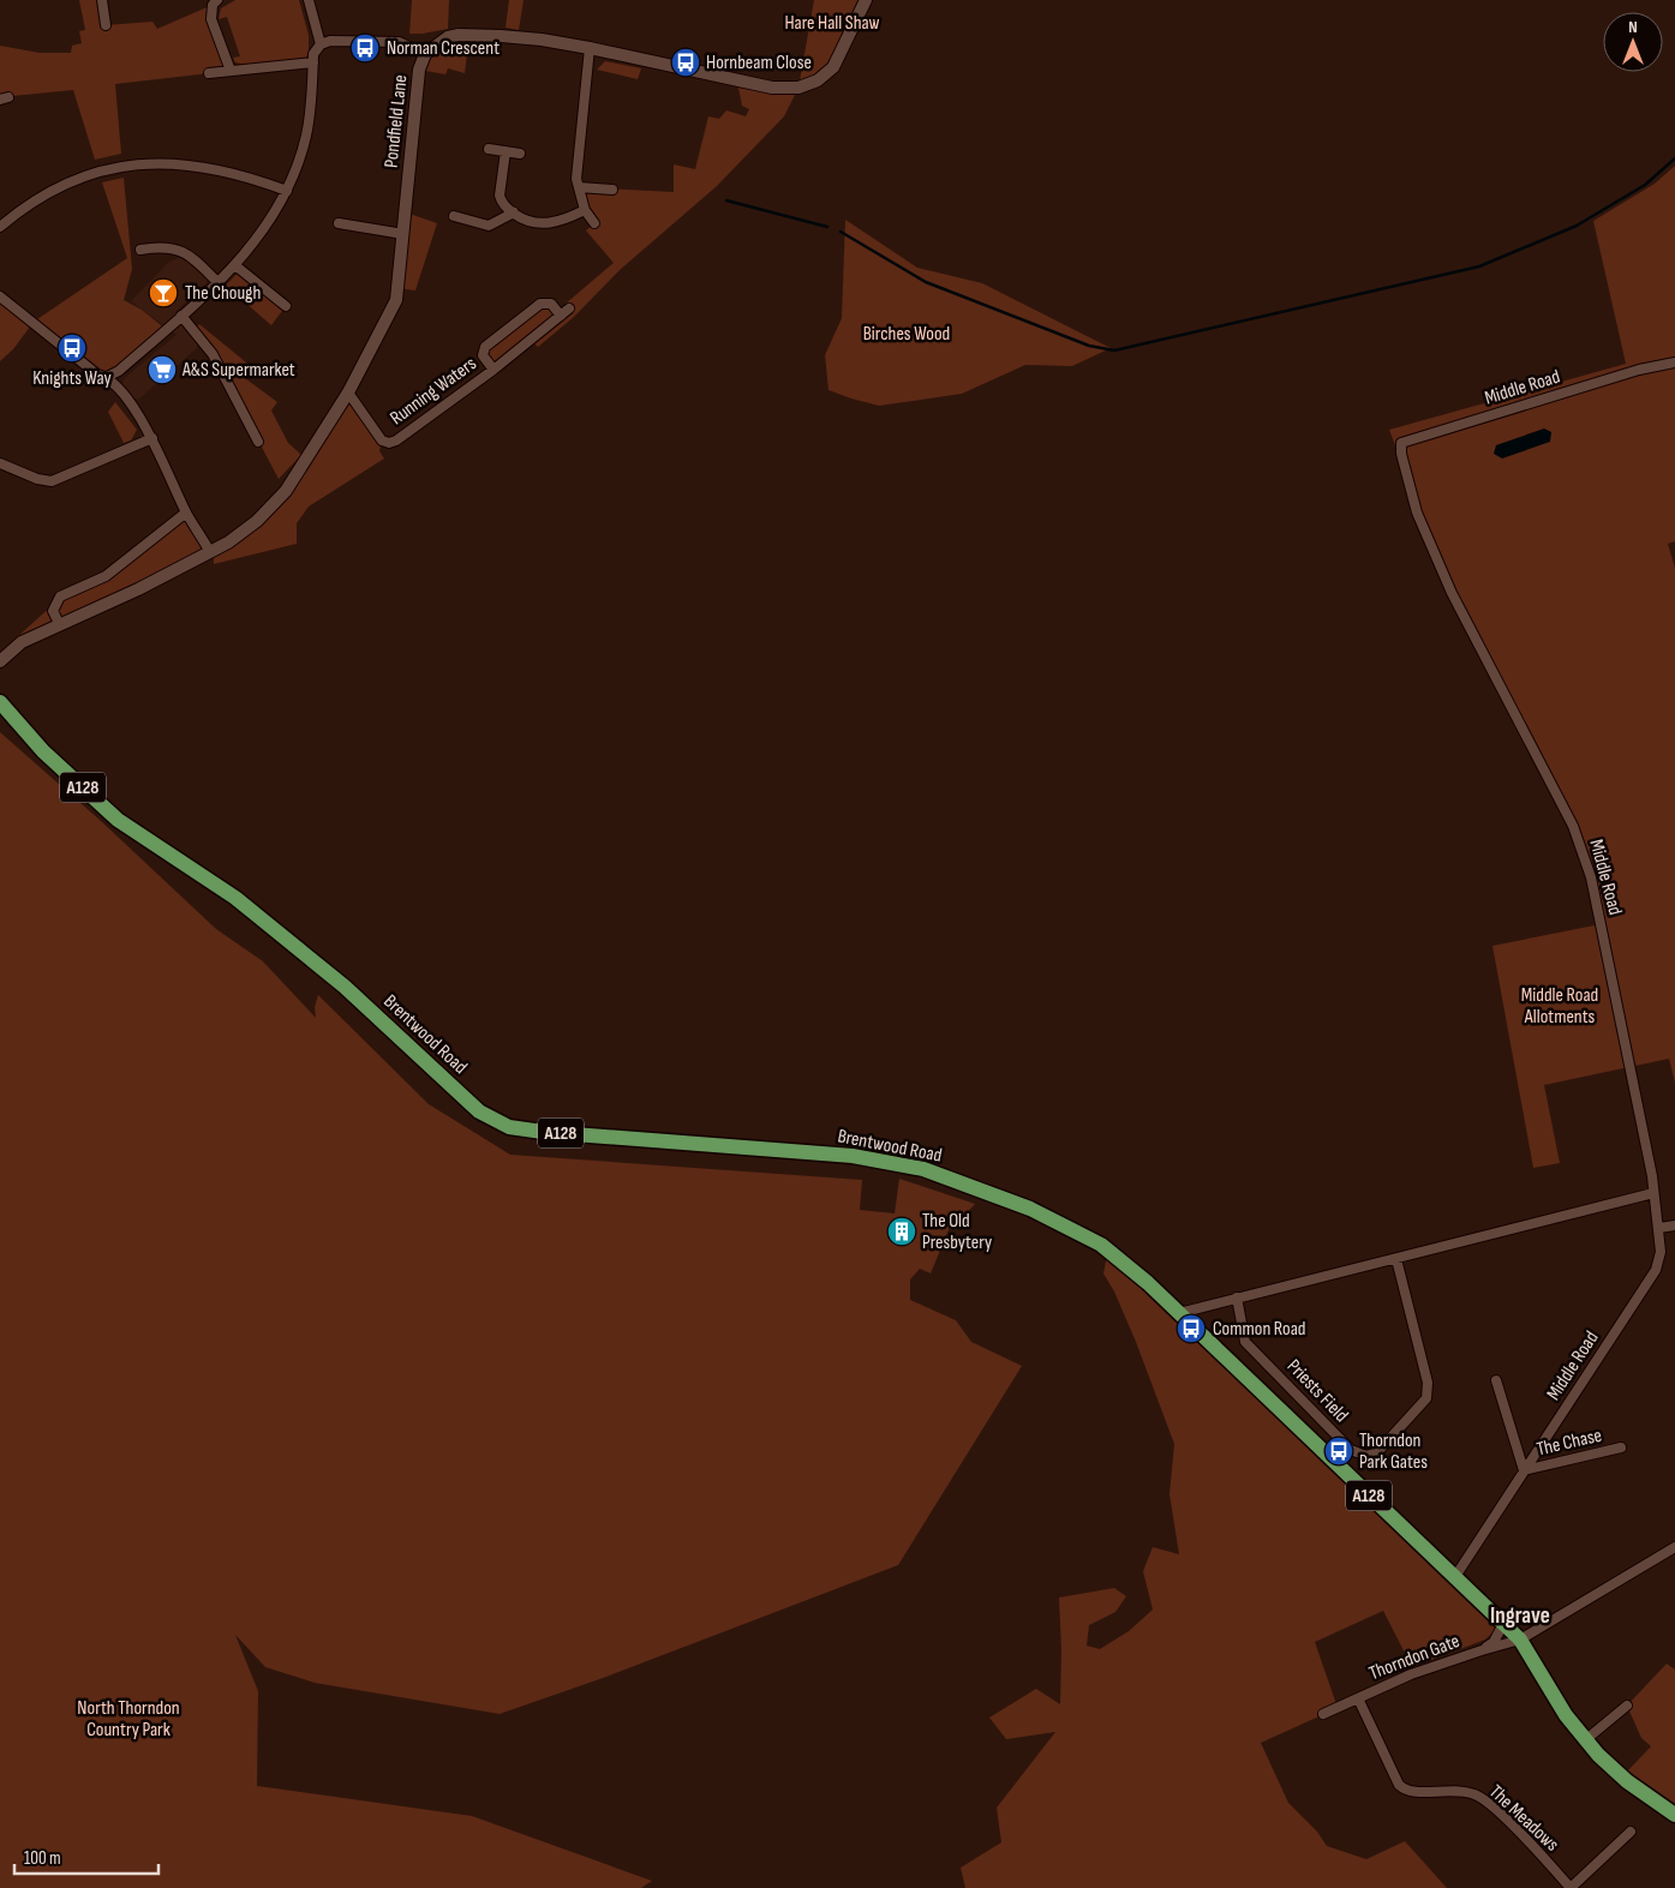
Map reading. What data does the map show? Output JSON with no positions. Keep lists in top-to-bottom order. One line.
{"streets":{"main road":["A128","Brentwood Road"],"street":["Pondfield Lane","Middle Road","Running Waters","Priests Field","The Chase","Thorndon Gate","The Meadows"]},"crossings":[["Pondfield Lane","Running Waters"],["Middle Road","Brentwood Road"],["Middle Road","The Chase"],["Brentwood Road","Thorndon Gate"],["Thorndon Gate","The Meadows"]],"districts":["Ingrave"],"parks":["Hare Hall Shaw","Birches Wood","Middle Road Allotments","North Thorndon Country Park"],"places":{"bus stop":["Norman Crescent","Hornbeam Close","Knights Way","Common Road","Thorndon Park Gates"],"bar":["The Chough"],"supermarket":["A&S Supermarket"],"building":["The Old Presbytery"]},"scale_bar":"100 m","north":"top"}
